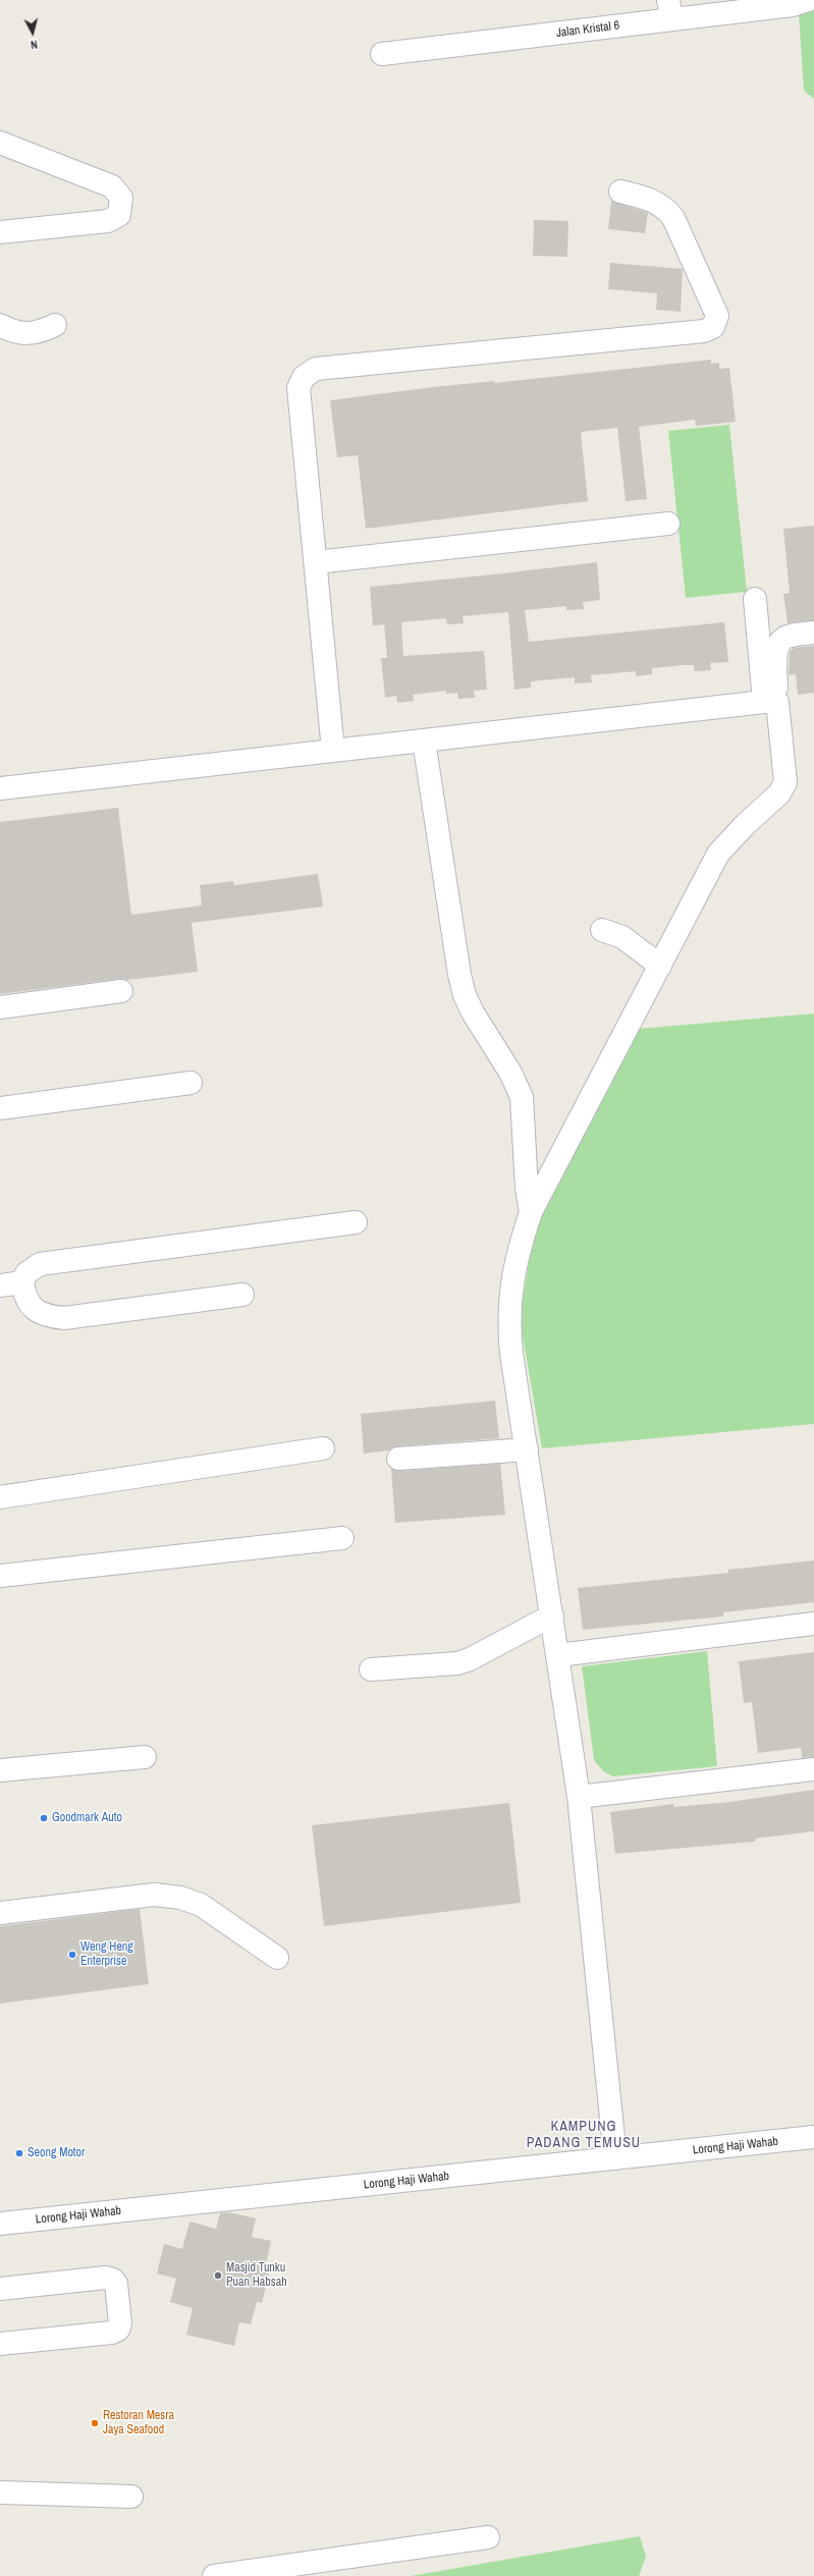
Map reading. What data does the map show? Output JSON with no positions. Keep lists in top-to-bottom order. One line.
{"streets":{"street":["Jalan Kristal 6","Lorong Haji Wahab"]},"districts":["KAMPUNG PADANG TEMUSU"],"places":["Goodmark Auto","Weng Heng Enterprise","Seong Motor","Masjid Tunku Puan Habsah","Restoran Mesra Jaya Seafood"],"north":"bottom"}
